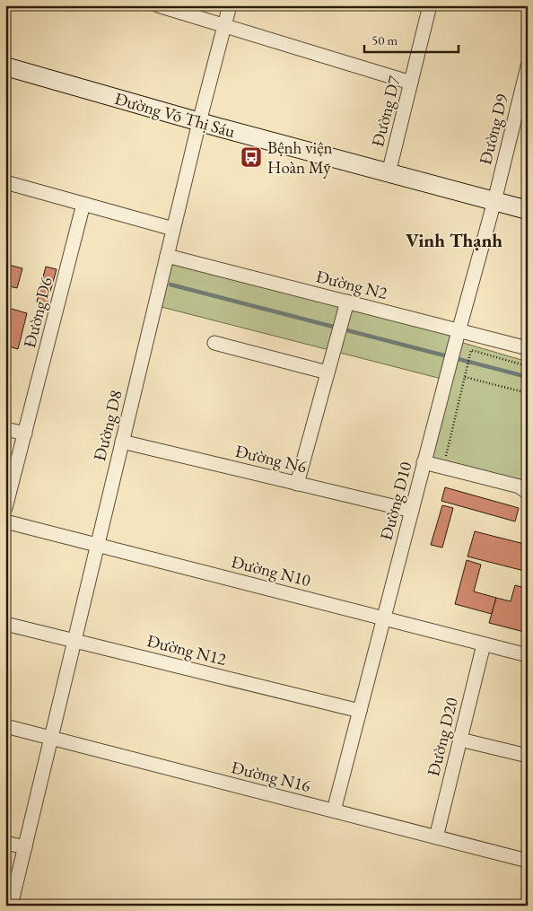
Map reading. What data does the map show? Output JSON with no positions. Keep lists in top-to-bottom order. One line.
{"streets":{"main road":["Đường Võ Thị Sáu"],"street":["Đường D7","Đường D9","Đường N2","Đường D6","Đường D8","Đường N6","Đường D10","Đường N10","Đường N12","Đường D20","Đường N16"]},"crossings":[["Đường D7","Đường Võ Thị Sáu"],["Đường Võ Thị Sáu","Đường D9"],["Đường Võ Thị Sáu","Đường D8"],["Đường Võ Thị Sáu","Đường D10"],["Đường D9","Đường D10"],["Đường N2","Đường D8"],["Đường N2","Đường D10"],["Đường D8","Đường N6"],["Đường D8","Đường N10"],["Đường D8","Đường N12"],["Đường D8","Đường N16"],["Đường N6","Đường D10"],["Đường D10","Đường N10"],["Đường D10","Đường N12"],["Đường D10","Đường N16"],["Đường N10","Đường D20"],["Đường D20","Đường N16"]],"districts":["Vinh Thạnh"],"places":{"bus stop":["Bệnh viện Hoàn Mỹ"]},"scale_bar":"50 m"}
